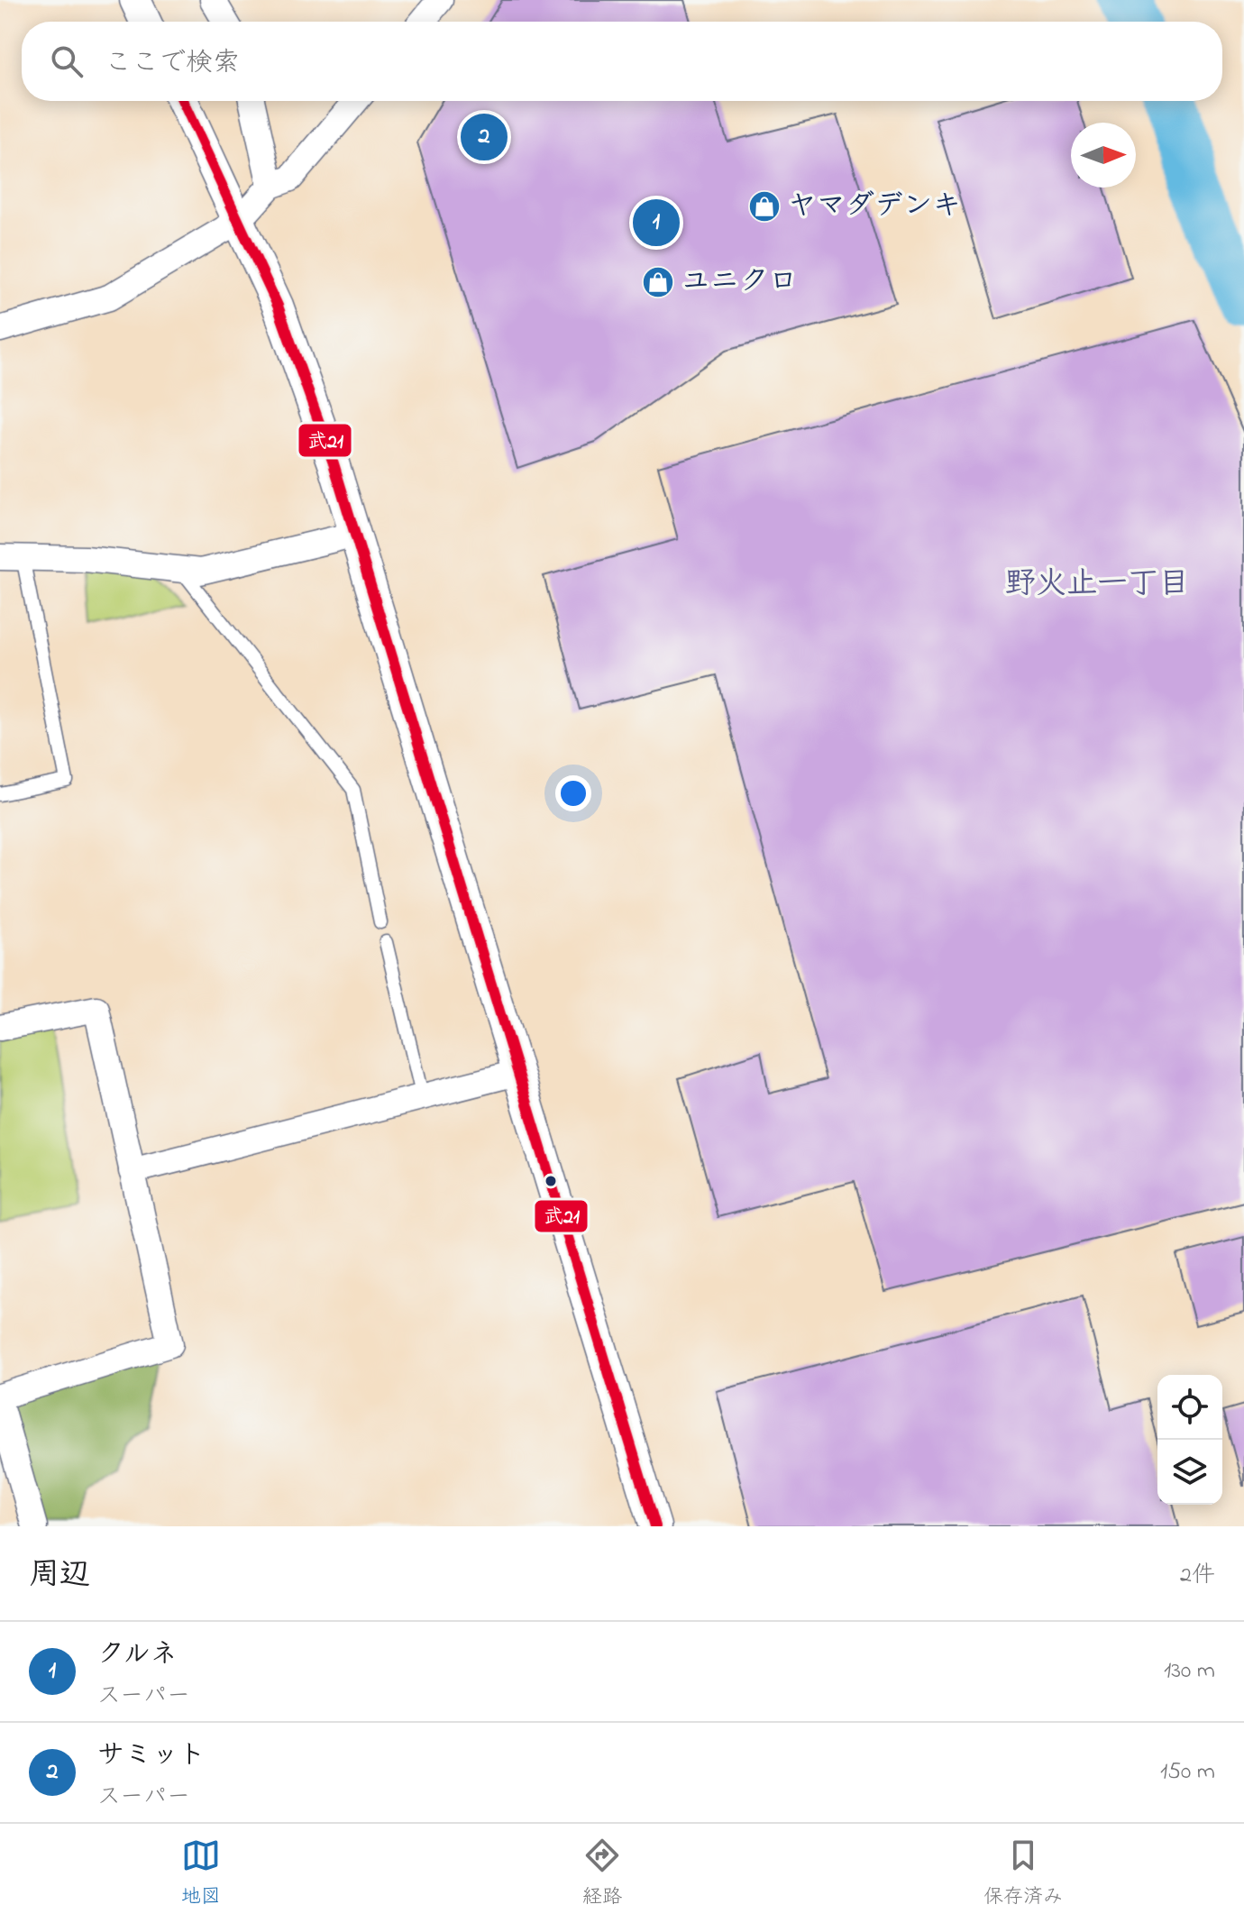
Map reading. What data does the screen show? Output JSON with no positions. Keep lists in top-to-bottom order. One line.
{"districts":["野火止一丁目"],"places":{"shop":["ヤマダデンキ","ユニクロ"]},"lines":["transit line 武21"],"north":"right","page":{"search":"ここで検索","pins":["2","1"],"heading":["周辺","2件"],"list":[{"mark":"1","name":"クルネ","note":"スーパー","value":"130 m"},{"mark":"2","name":"サミット","note":"スーパー","value":"150 m"}],"nav":["地図","経路","保存済み"]}}
